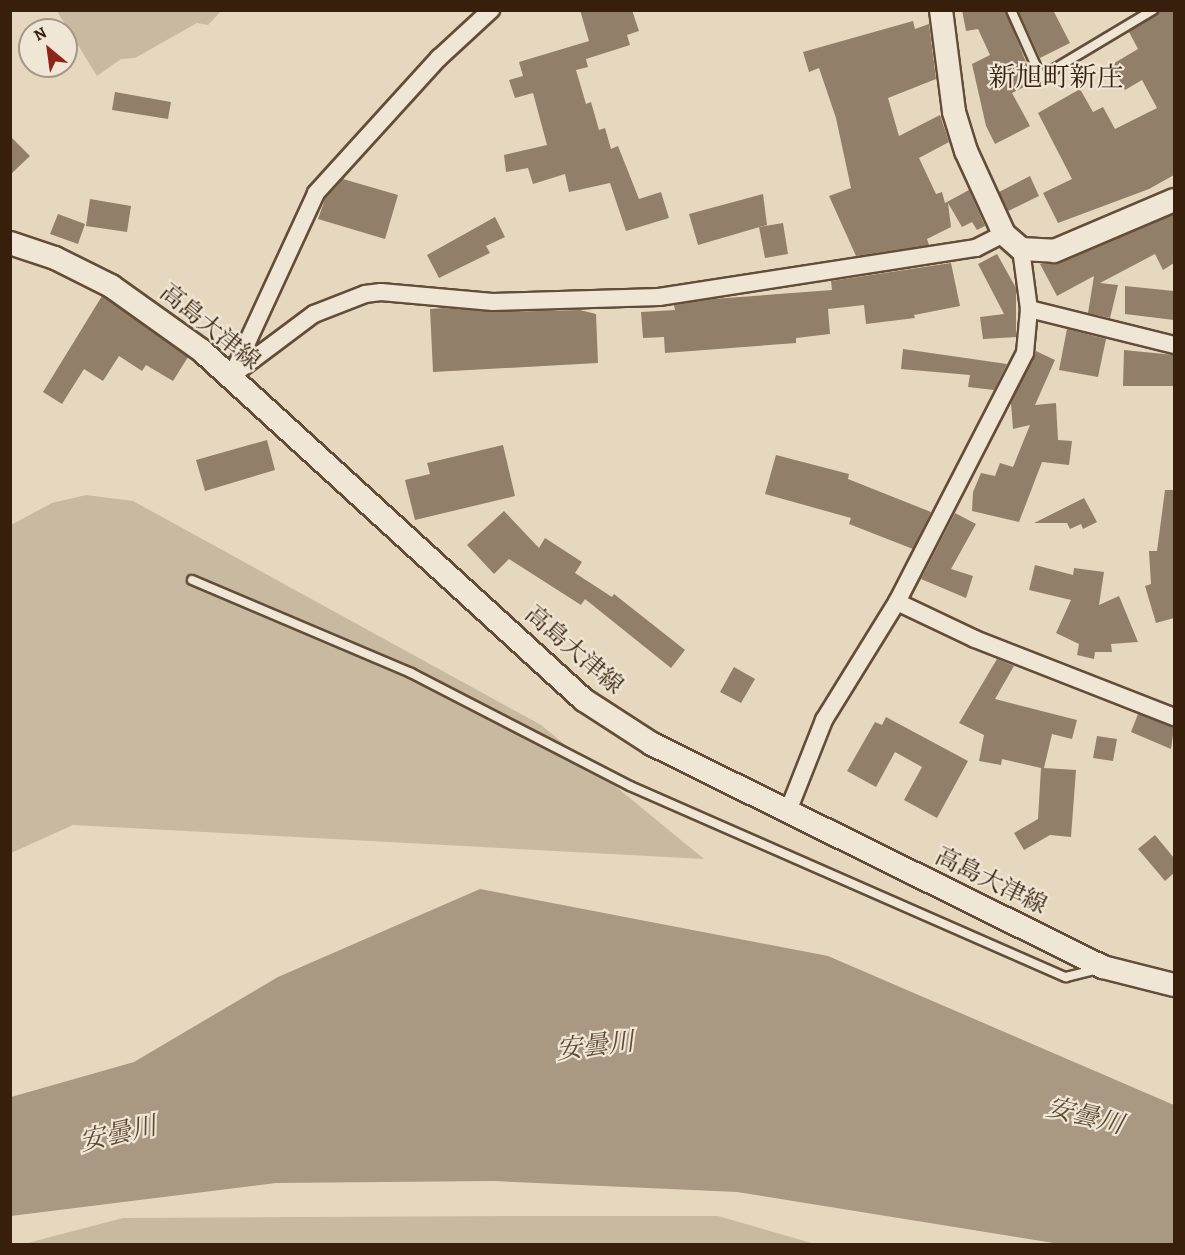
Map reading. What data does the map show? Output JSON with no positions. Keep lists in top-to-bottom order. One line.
{"streets":{"main road":["高島大津線"]},"districts":["新旭町新庄"],"water":["安曇川"],"north":"top left"}
